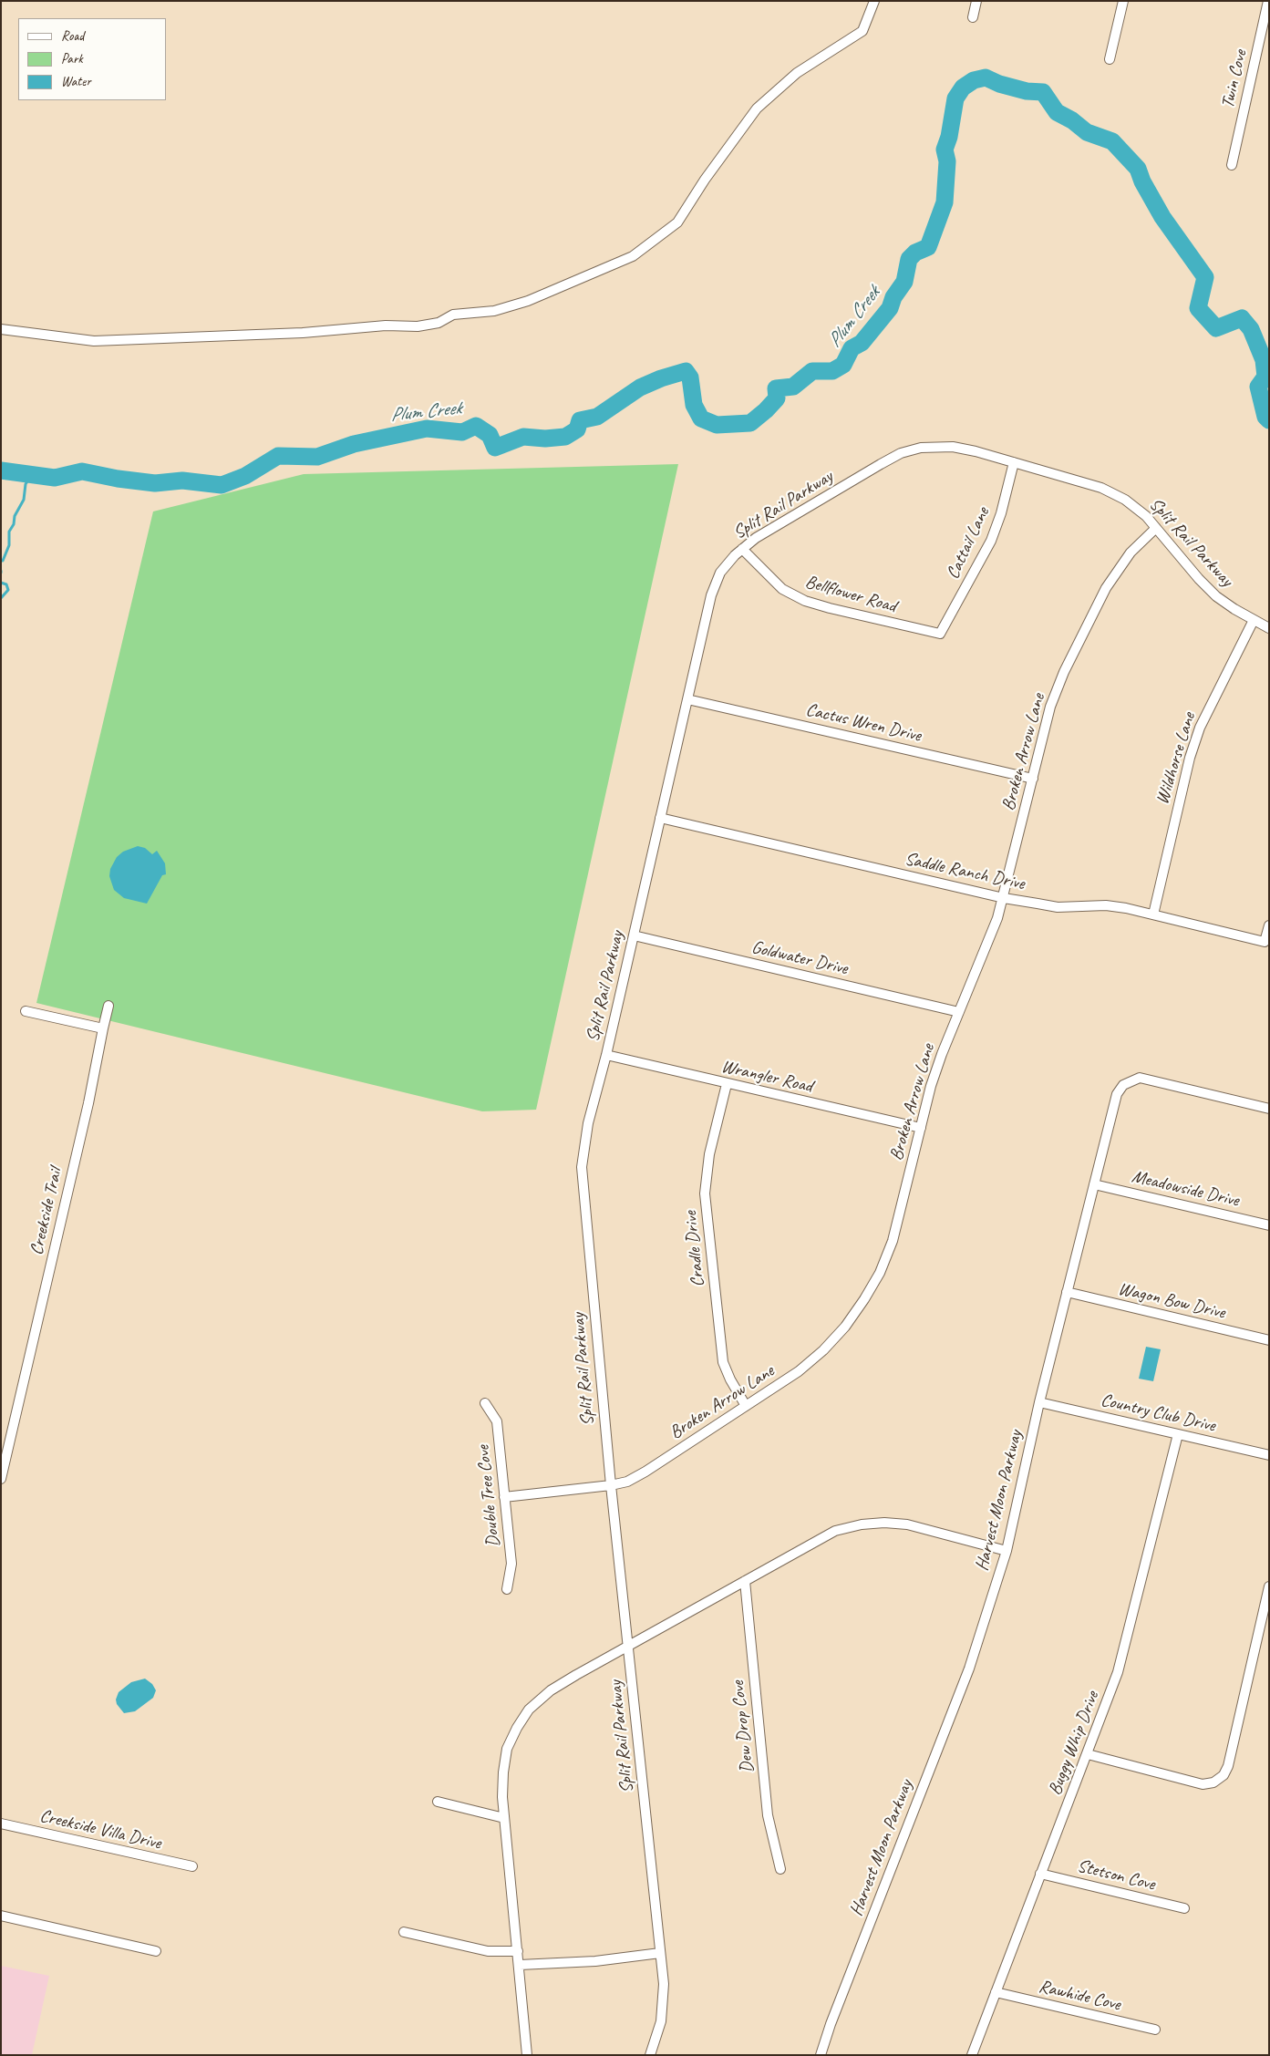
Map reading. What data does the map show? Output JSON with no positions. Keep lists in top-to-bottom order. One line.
{"streets":{"street":["Twin Cove","Split Rail Parkway","Cattail Lane","Bellflower Road","Cactus Wren Drive","Broken Arrow Lane","Wildhorse Lane","Saddle Ranch Drive","Goldwater Drive","Wrangler Road","Meadowside Drive","Creekside Trail","Cradle Drive","Wagon Bow Drive","Country Club Drive","Double Tree Cove","Harvest Moon Parkway","Dew Drop Cove","Buggy Whip Drive","Creekside Villa Drive","Stetson Cove","Rawhide Cove"]},"crossings":[["Split Rail Parkway","Cattail Lane"],["Split Rail Parkway","Bellflower Road"],["Split Rail Parkway","Cactus Wren Drive"],["Split Rail Parkway","Broken Arrow Lane"],["Split Rail Parkway","Wildhorse Lane"],["Split Rail Parkway","Saddle Ranch Drive"],["Split Rail Parkway","Goldwater Drive"],["Split Rail Parkway","Wrangler Road"],["Cattail Lane","Bellflower Road"],["Cactus Wren Drive","Broken Arrow Lane"],["Broken Arrow Lane","Saddle Ranch Drive"],["Broken Arrow Lane","Goldwater Drive"],["Broken Arrow Lane","Wrangler Road"],["Broken Arrow Lane","Cradle Drive"],["Broken Arrow Lane","Double Tree Cove"],["Wildhorse Lane","Saddle Ranch Drive"],["Wrangler Road","Cradle Drive"],["Meadowside Drive","Harvest Moon Parkway"],["Wagon Bow Drive","Harvest Moon Parkway"],["Country Club Drive","Harvest Moon Parkway"],["Country Club Drive","Buggy Whip Drive"],["Buggy Whip Drive","Stetson Cove"],["Buggy Whip Drive","Rawhide Cove"]],"water":["Plum Creek"],"legend":["Road","Park","Water"]}
